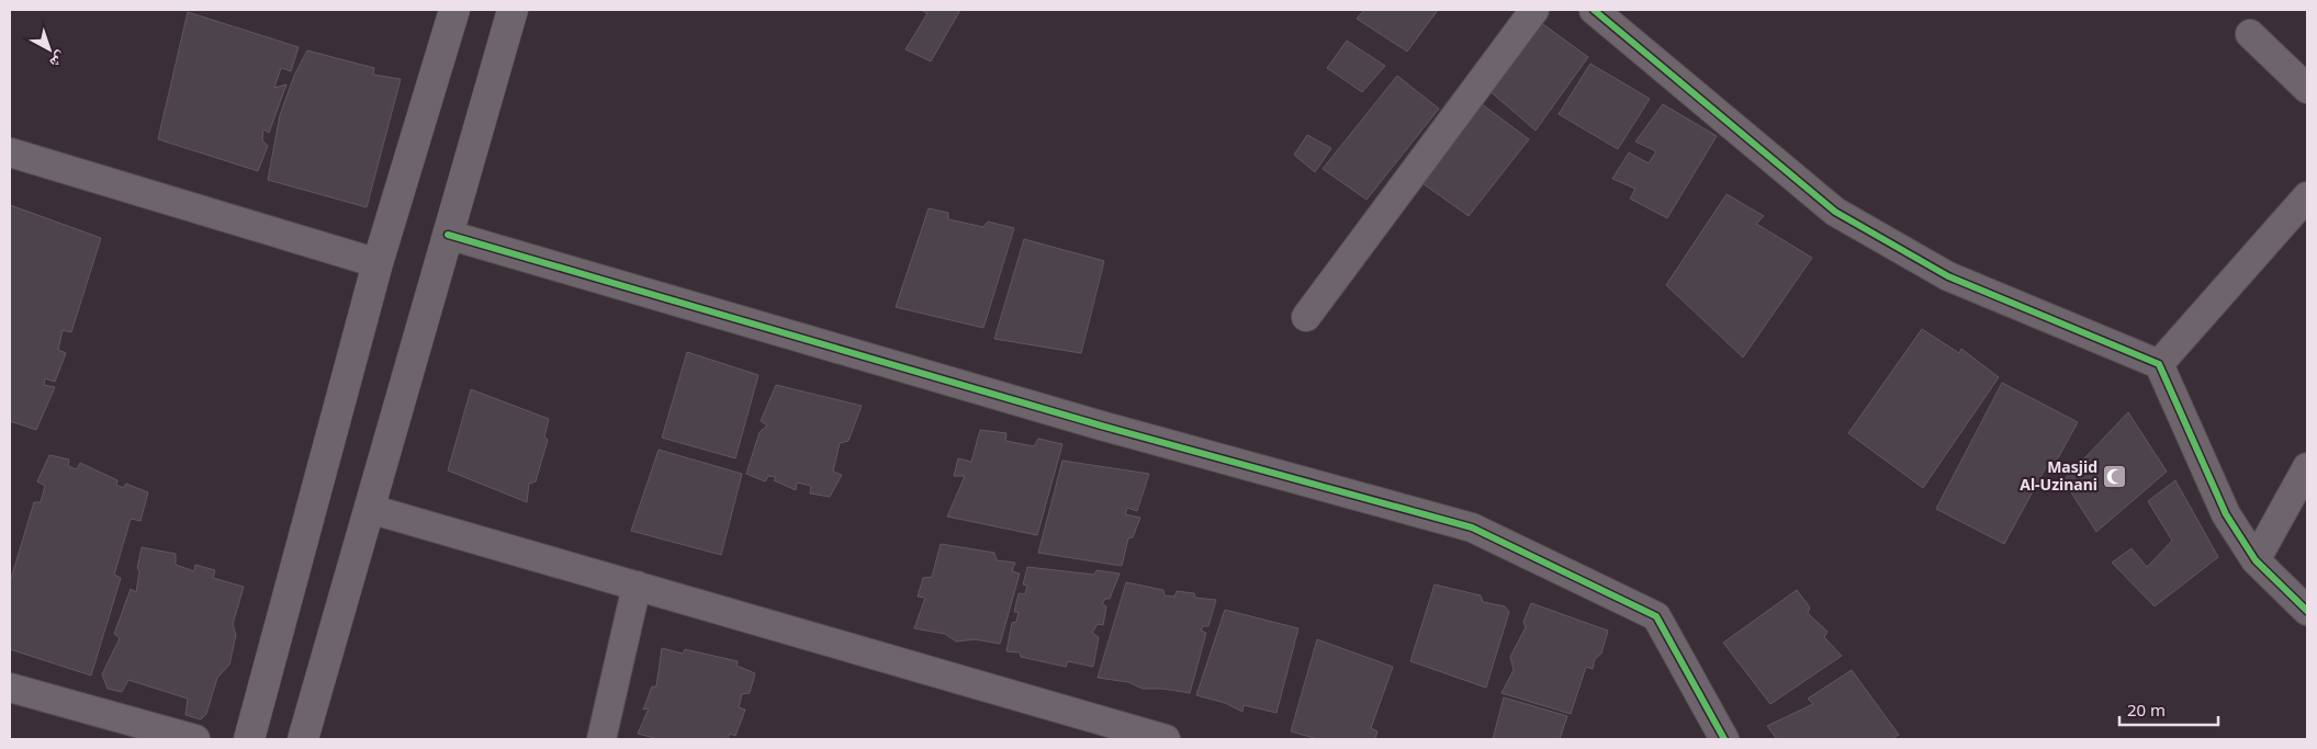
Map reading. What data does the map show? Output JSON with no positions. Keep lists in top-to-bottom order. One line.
{"places":{"mosque":["Masjid Al-Uzinani"]},"scale_bar":"20 m","north":"bottom right"}
